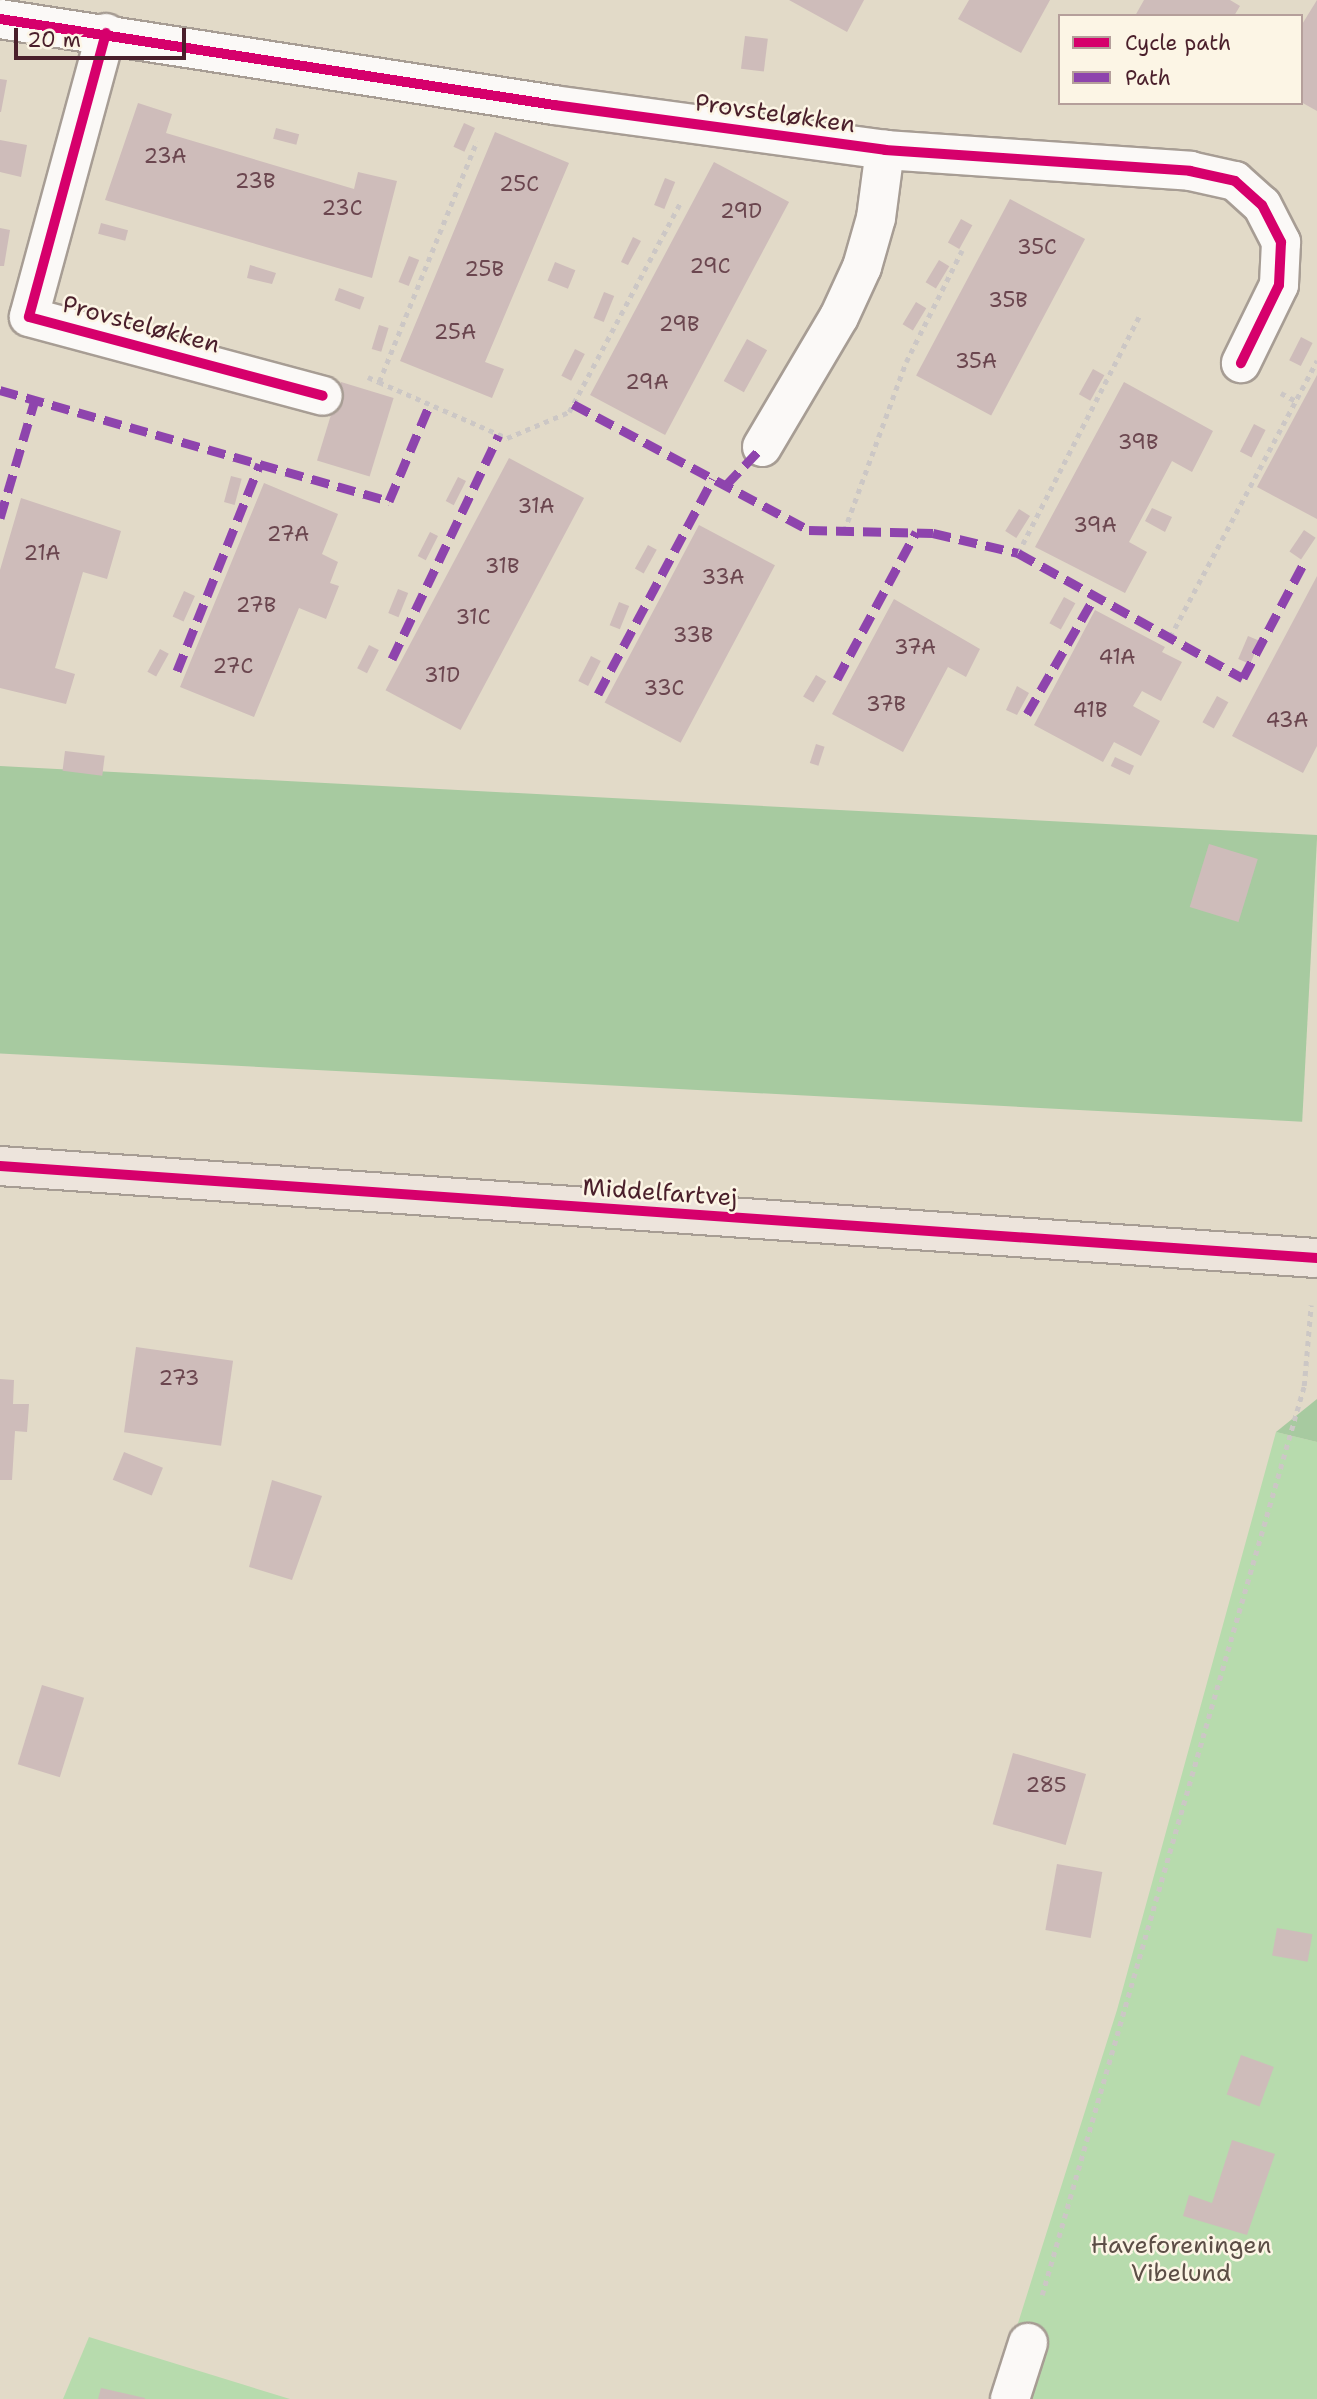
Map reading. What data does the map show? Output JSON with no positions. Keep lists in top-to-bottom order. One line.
{"streets":{"main road":["Middelfartvej"],"street":["Provsteløkken"]},"parks":["Haveforeningen Vibelund"],"house_numbers":["23A","23B","25C","23C","29D","35C","29C","25B","35B","29B","25A","35A","29A","39B","31A","39A","27A","21A","31B","33A","27B","31C","33B","37A","41A","27C","31D","33C","37B","41B","43A","273","285"],"legend":["Cycle path","Path"],"scale_bar":"20 m"}
